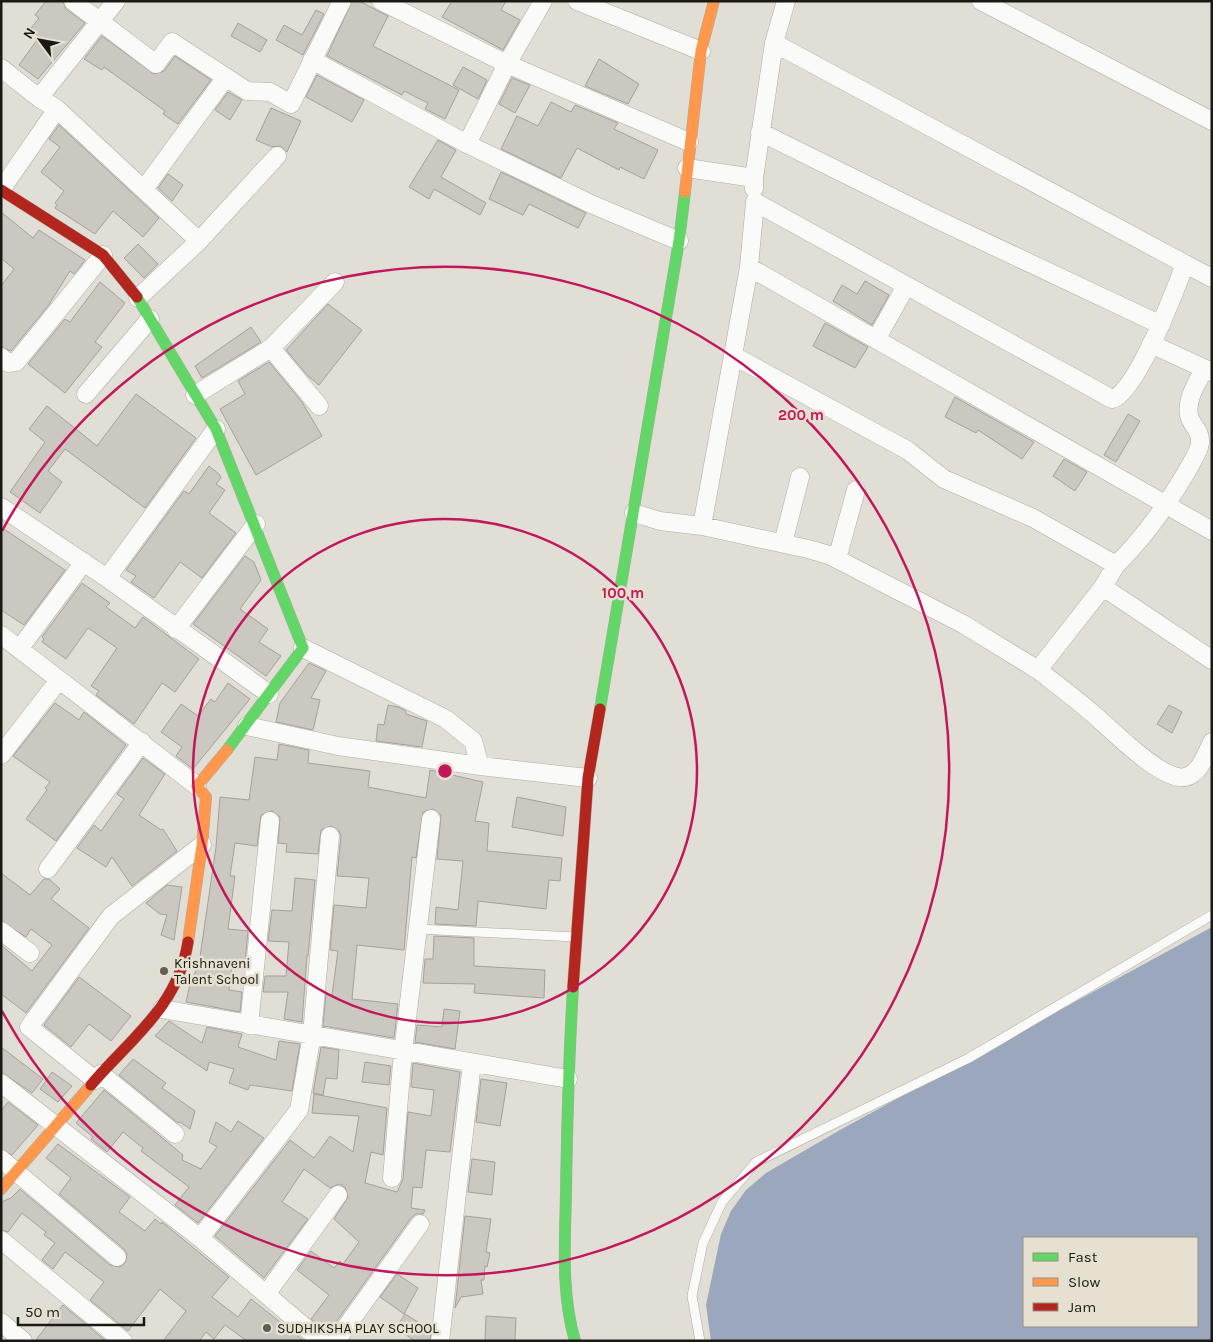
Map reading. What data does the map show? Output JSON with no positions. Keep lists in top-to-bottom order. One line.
{"places":["Krishnaveni Talent School","SUDHIKSHA PLAY SCHOOL"],"legend":["Fast","Slow","Jam"],"scale_bar":"50 m","north":"top left","rings":["200 m","100 m"]}
